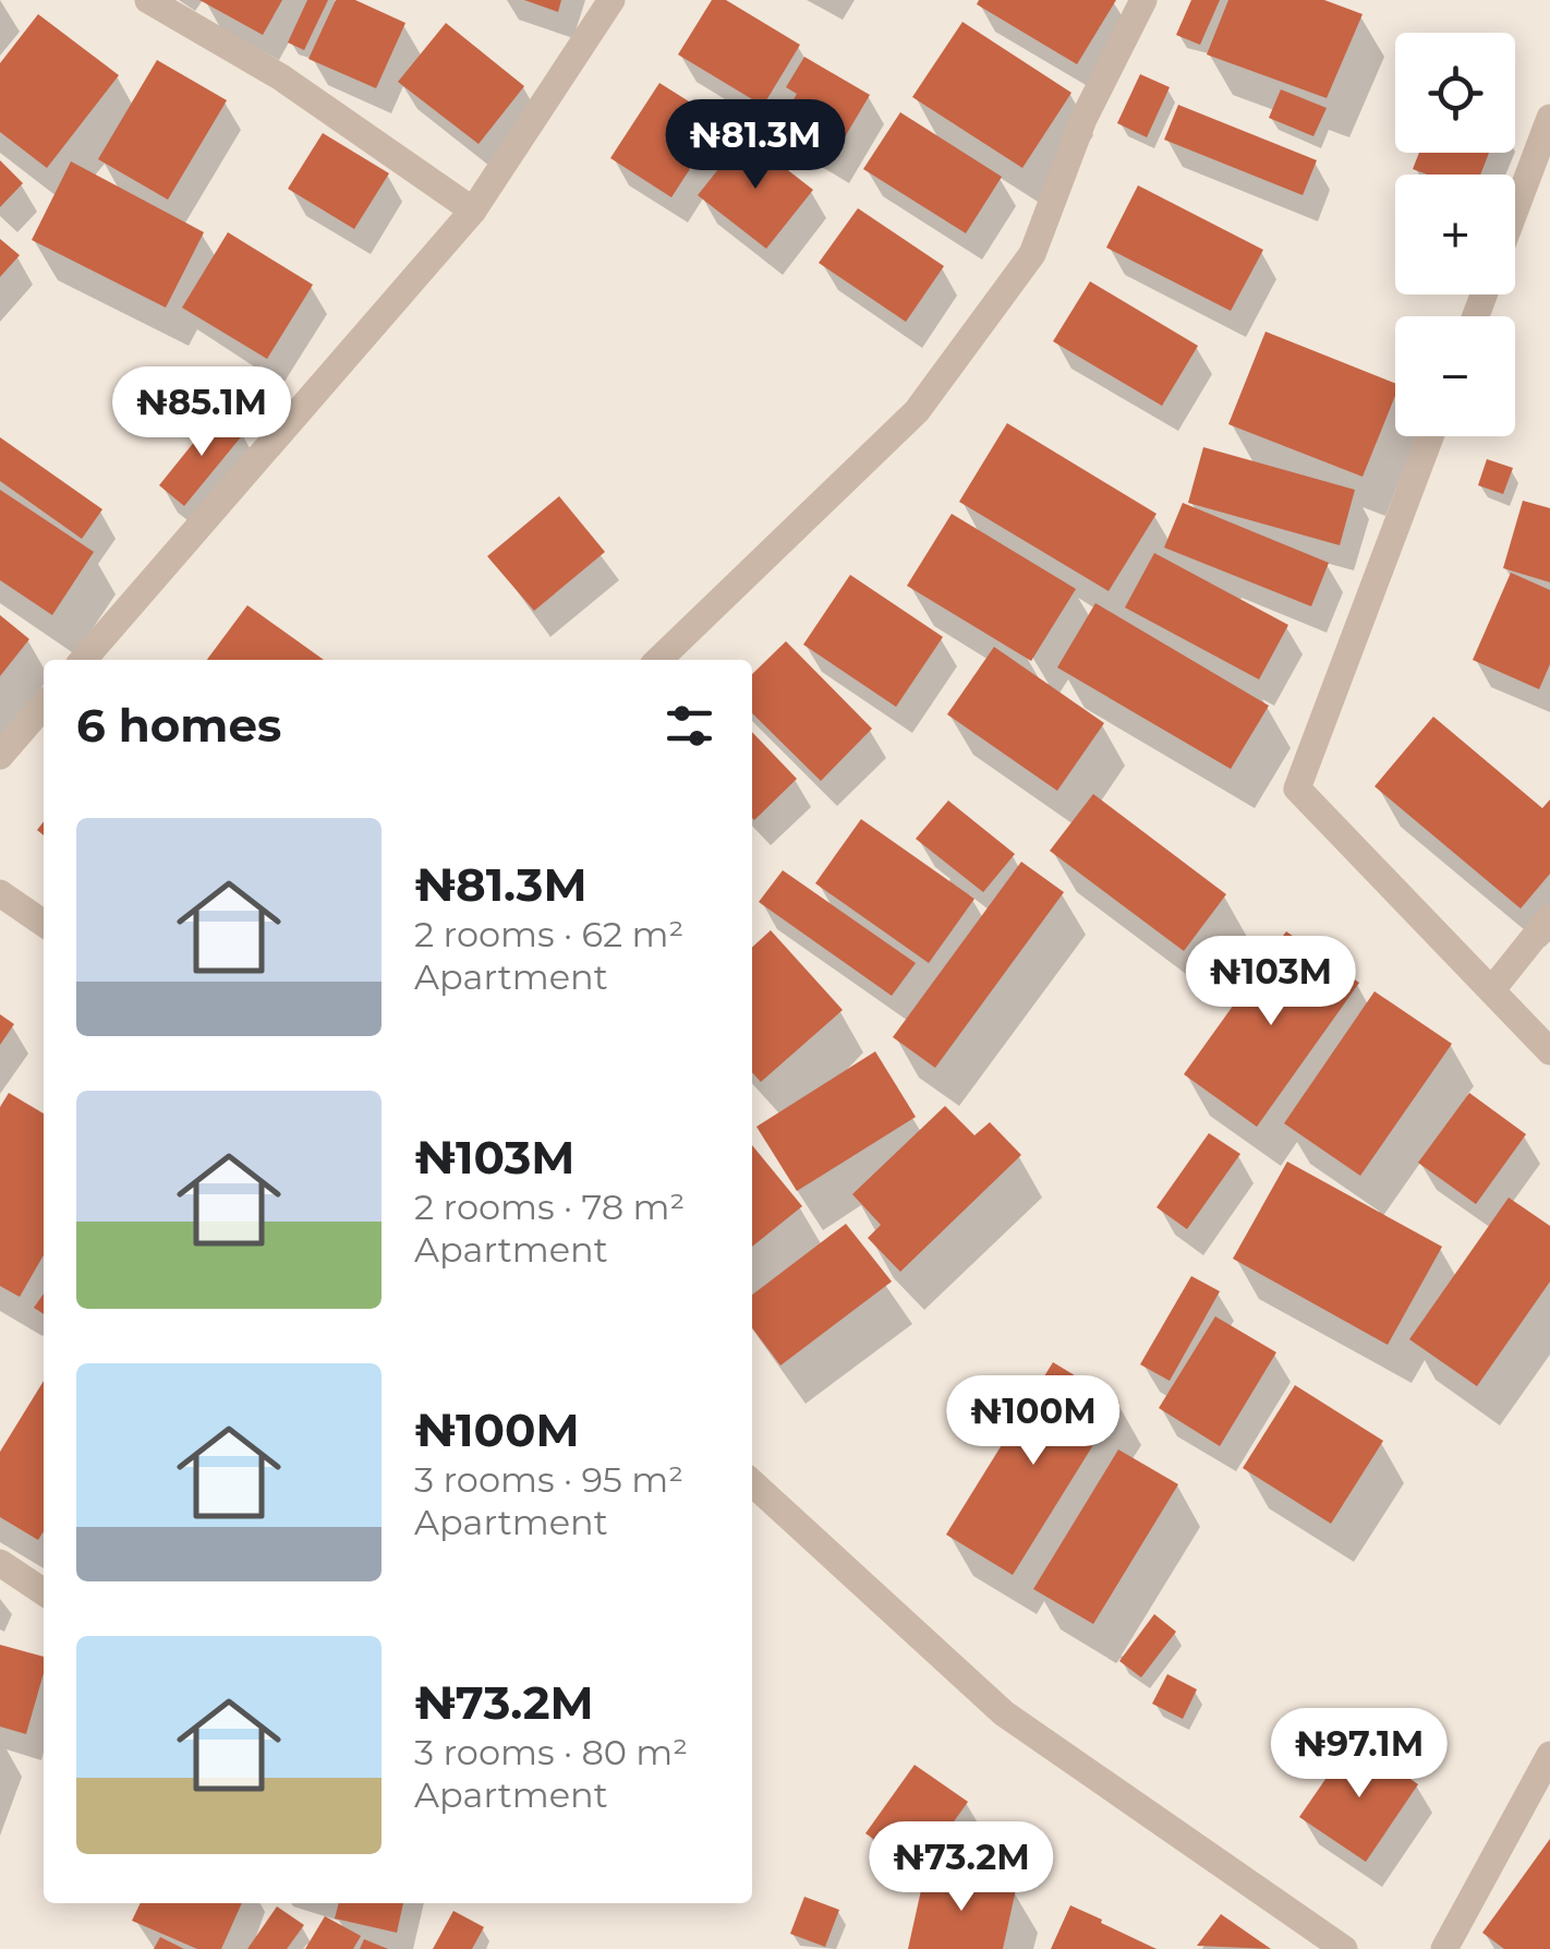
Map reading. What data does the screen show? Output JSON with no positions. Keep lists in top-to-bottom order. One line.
{"page":{"map_buttons":["+","−"],"price":["₦81.3M","₦85.1M","₦103M","₦100M","₦97.1M","₦73.2M"],"heading":"6 homes","list":[{"name":"₦81.3M","note":"2 rooms · 62 m² · Apartment"},{"name":"₦103M","note":"2 rooms · 78 m² · Apartment"},{"name":"₦100M","note":"3 rooms · 95 m² · Apartment"},{"name":"₦73.2M","note":"3 rooms · 80 m² · Apartment"}]}}
